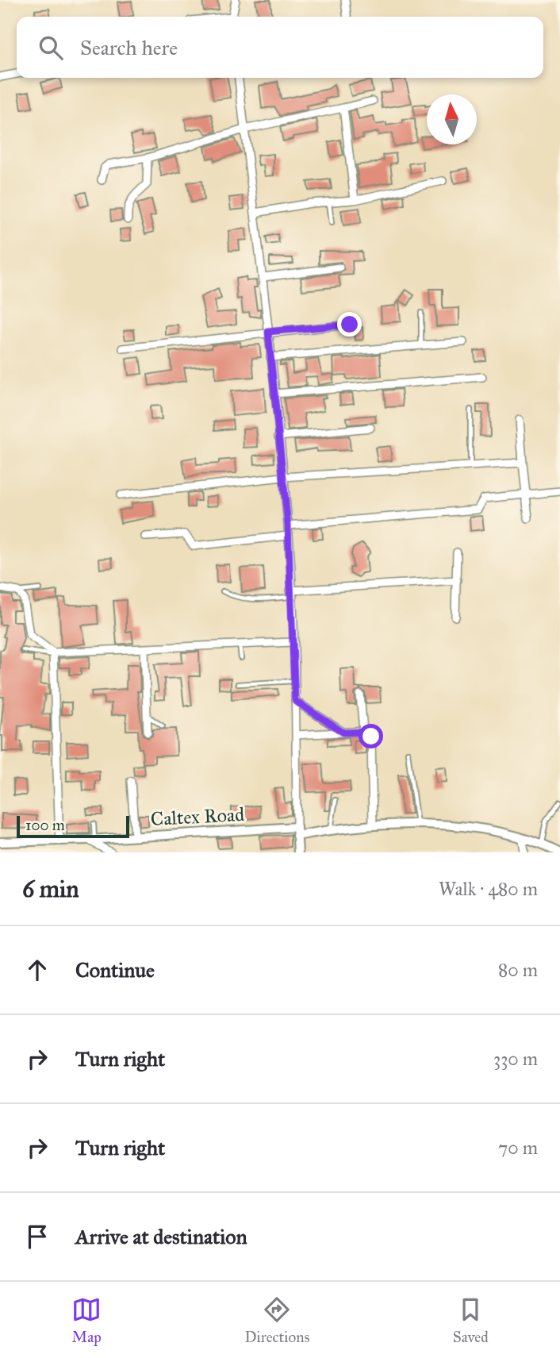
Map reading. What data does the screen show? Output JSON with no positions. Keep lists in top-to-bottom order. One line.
{"streets":{"street":["Caltex Road"]},"scale_bar":"100 m","north":"top","page":{"search":"Search here","scale":"100 m","heading":["6 min","Walk · 480 m"],"list":[["Continue","80 m"],["Turn right","330 m"],["Turn right","70 m"],"Arrive at destination"],"nav":["Map","Directions","Saved"]}}
